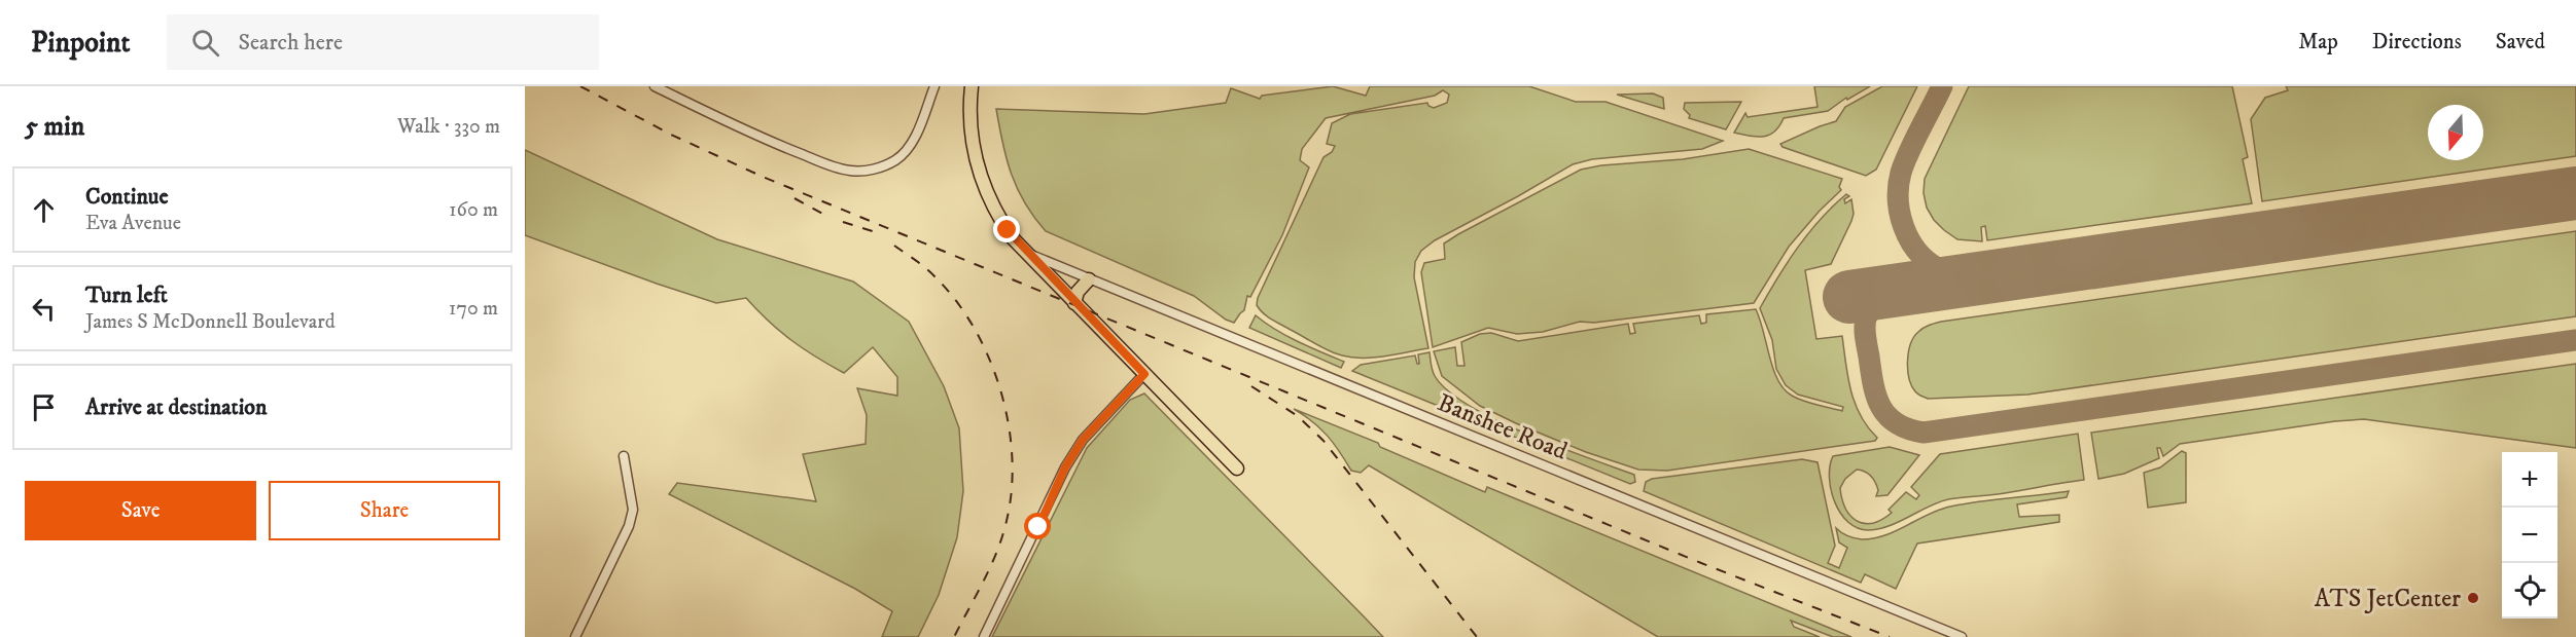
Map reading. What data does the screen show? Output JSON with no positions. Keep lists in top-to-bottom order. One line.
{"streets":{"street":["Banshee Road"]},"places":["ATS JetCenter"],"north":"bottom","page":{"header":"Pinpoint","search":"Search here","nav":["Map","Directions","Saved"],"heading":["5 min","Walk · 330 m"],"list":[["Continue","Eva Avenue","160 m"],["Turn left","James S McDonnell Boulevard","170 m"],"Arrive at destination"],"map_buttons":["+","−"],"buttons":["Save","Share"]}}
